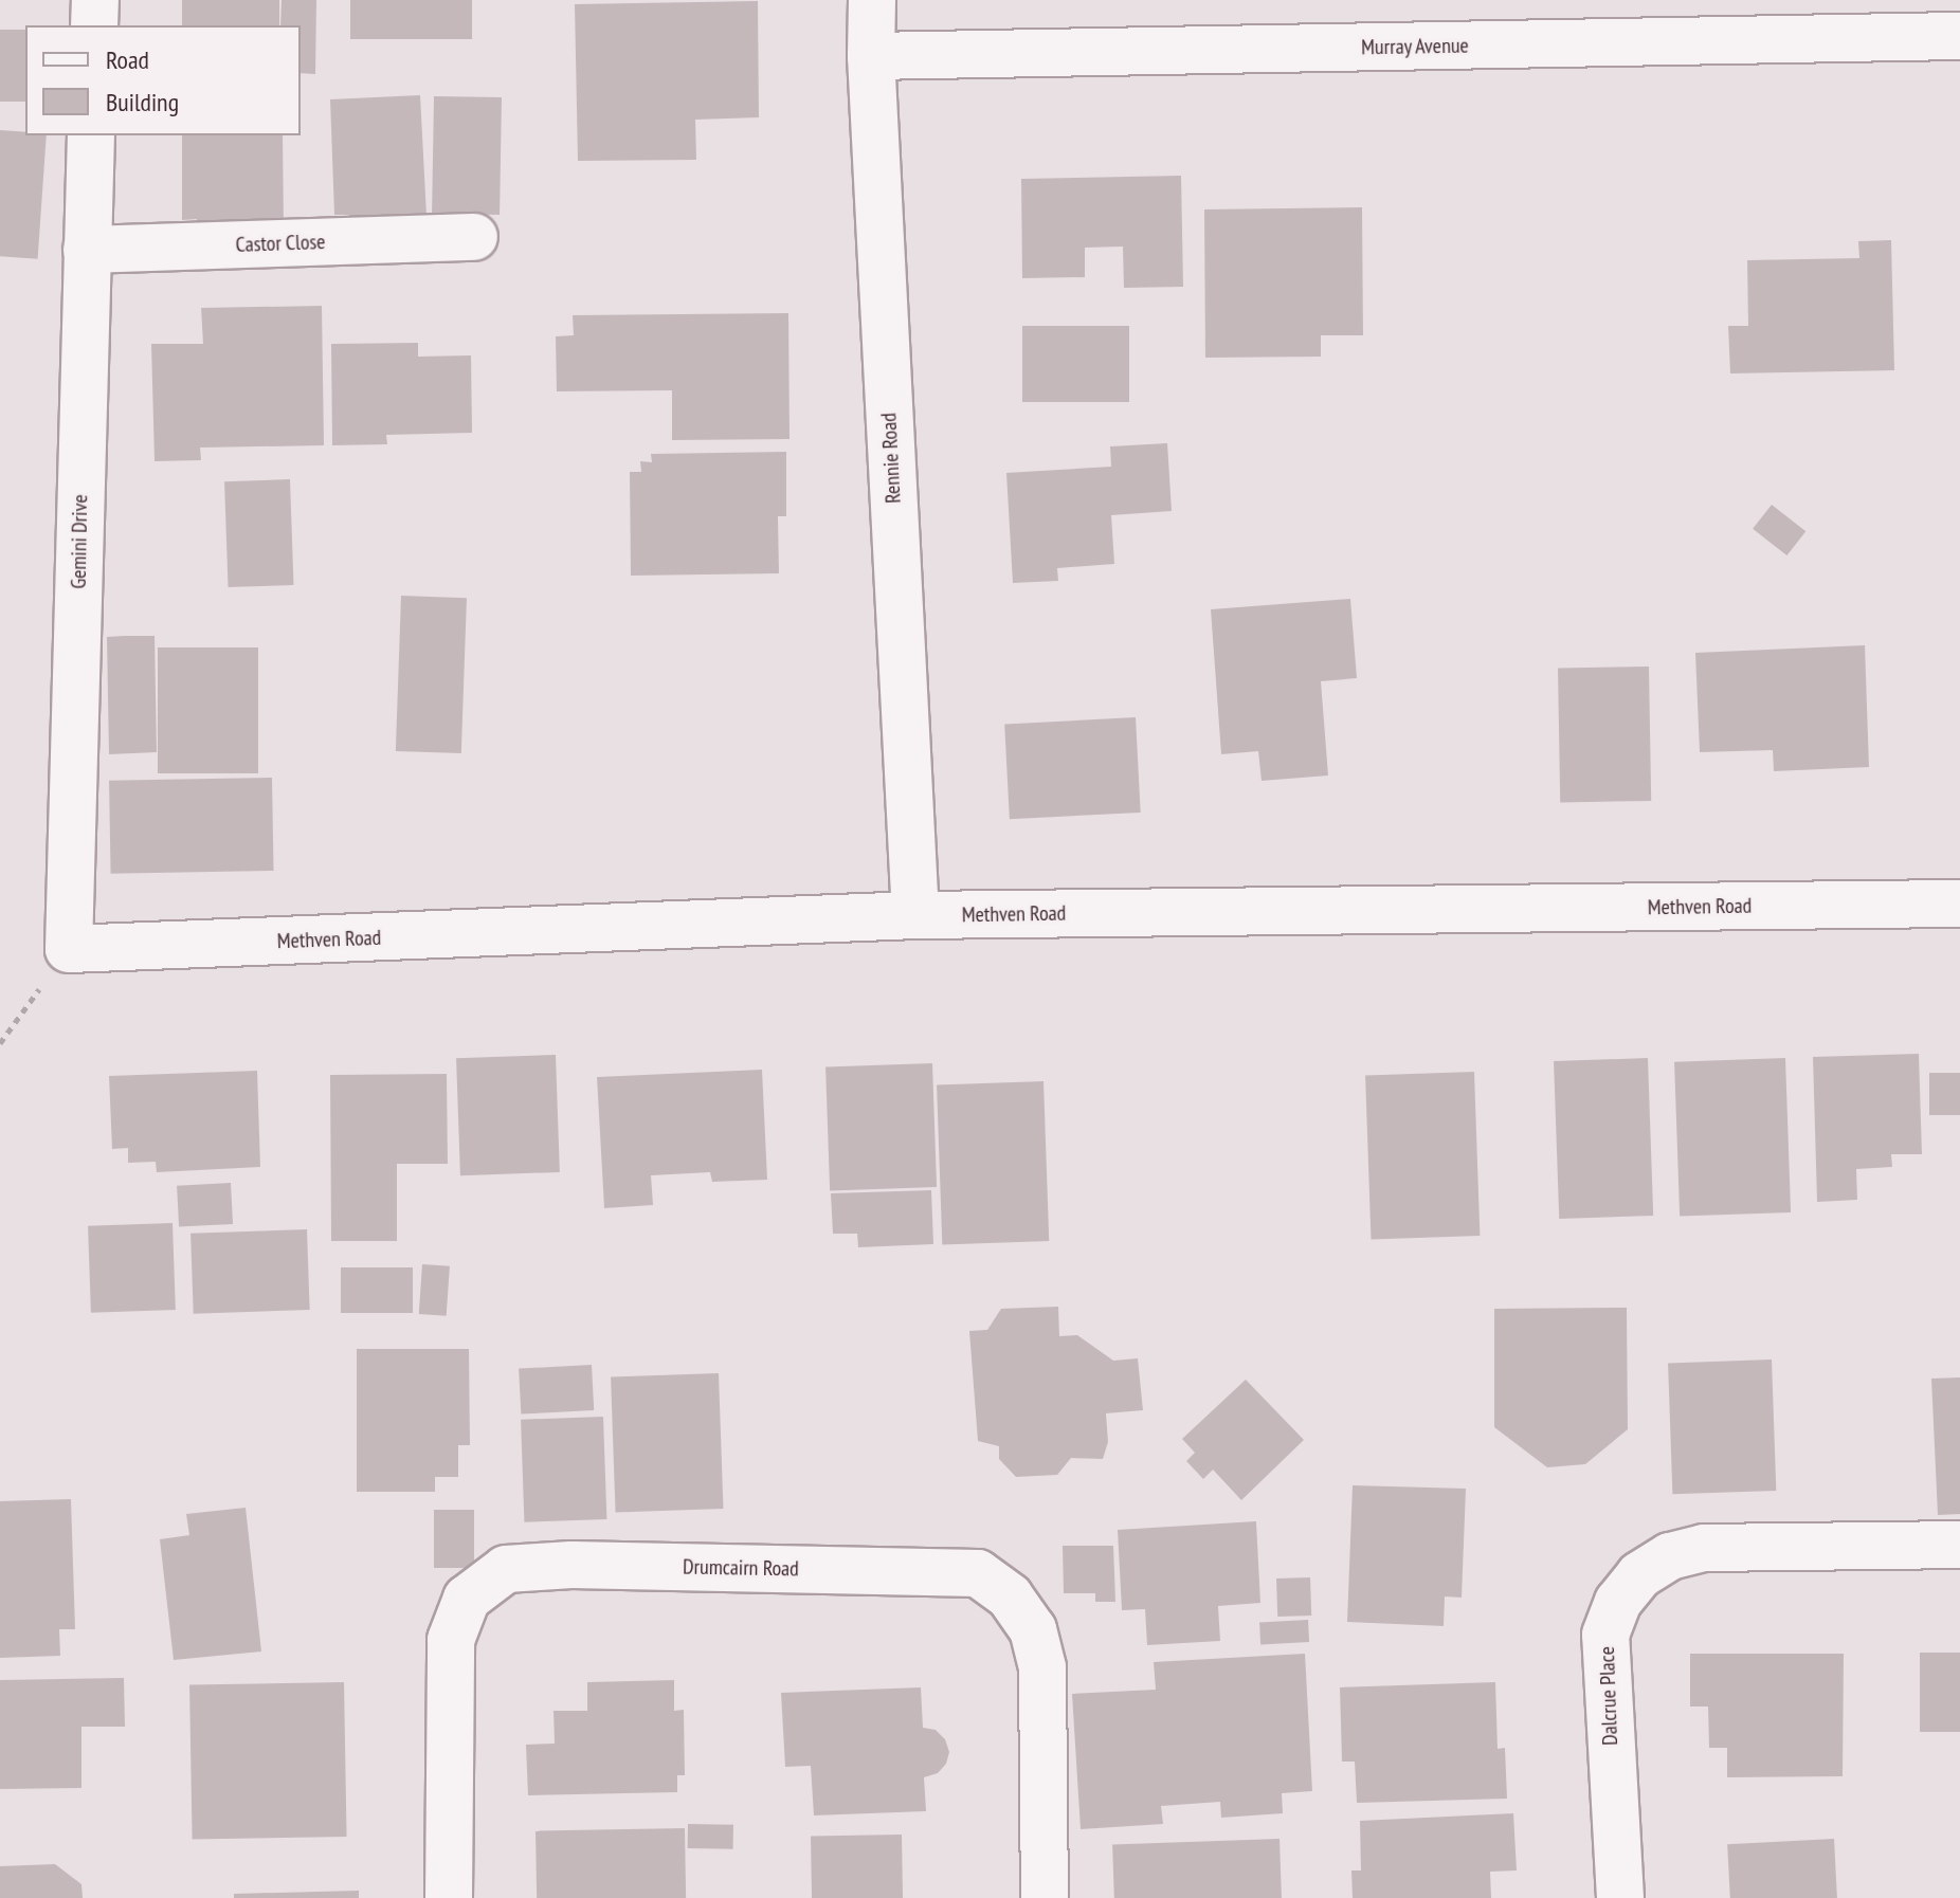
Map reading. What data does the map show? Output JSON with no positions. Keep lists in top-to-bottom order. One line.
{"streets":{"street":["Murray Avenue","Castor Close","Rennie Road","Gemini Drive","Methven Road","Drumcairn Road","Dalcrue Place"]},"crossings":[["Murray Avenue","Rennie Road"],["Castor Close","Gemini Drive"],["Rennie Road","Methven Road"],["Gemini Drive","Methven Road"]],"legend":["Road","Building"]}
